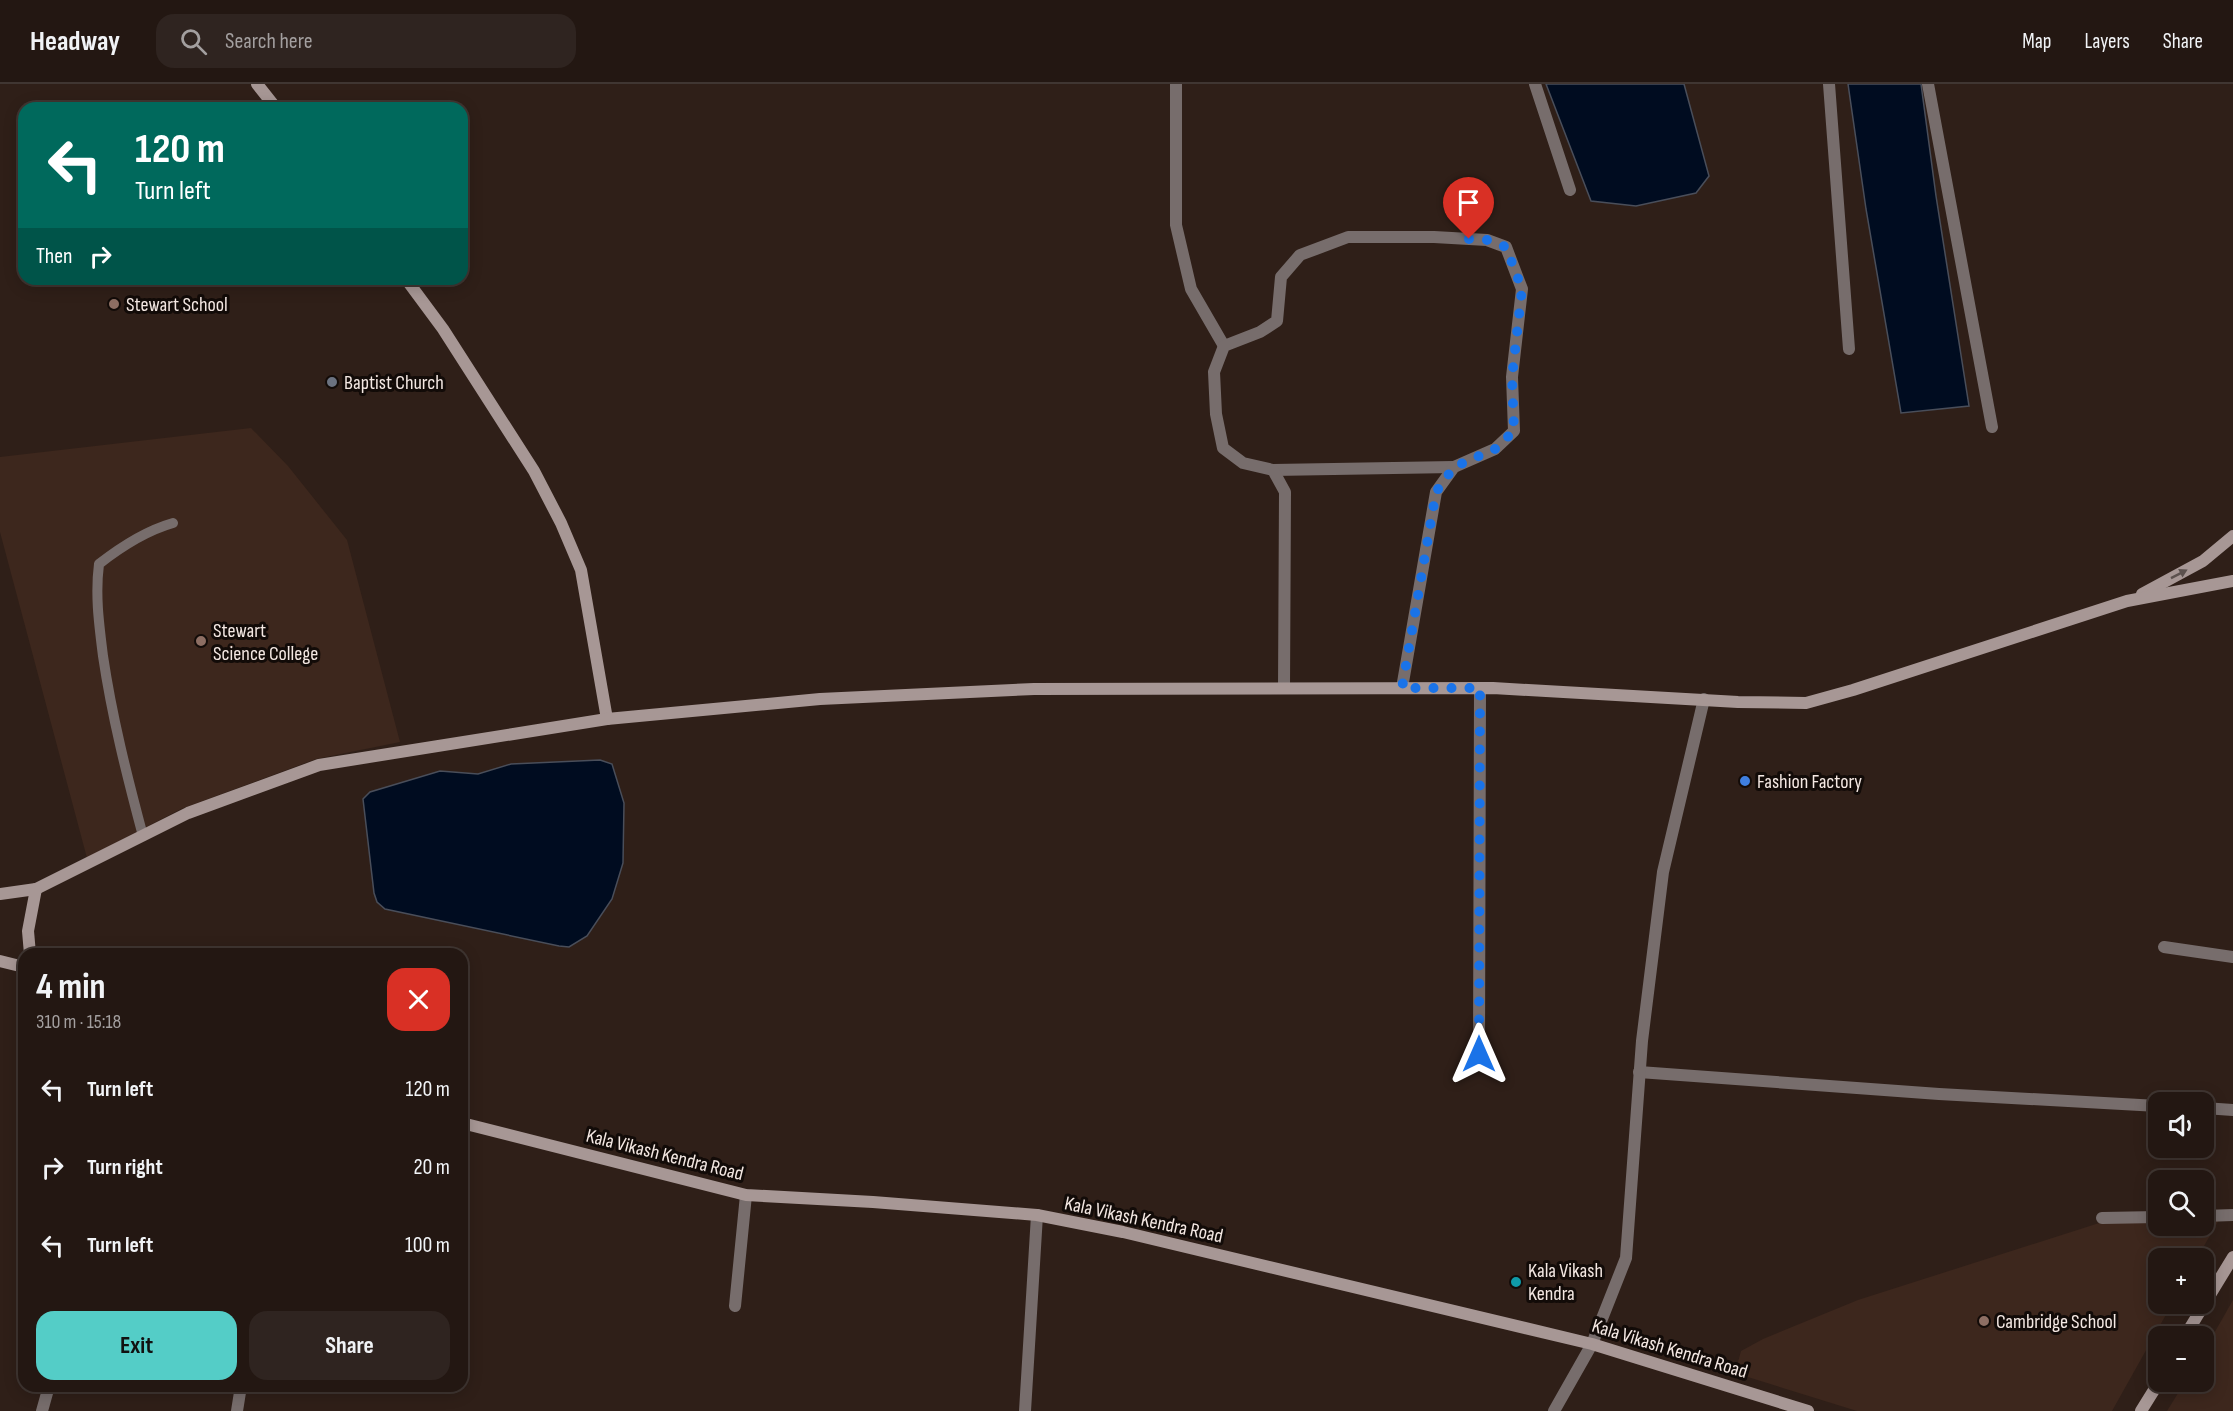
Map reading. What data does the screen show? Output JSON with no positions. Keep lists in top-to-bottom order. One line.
{"streets":{"main road":["Kala Vikash Kendra Road"]},"places":["Stewart School","Baptist Church","Stewart Science College","Fashion Factory","Kala Vikash Kendra","Cambridge School"],"page":{"header":"Headway","search":"Search here","nav":["Map","Layers","Share"],"turn":["120 m","Turn left"],"then":"Then","heading":["4 min","310 m · 15:18"],"list":[{"name":"Turn left","value":"120 m"},{"name":"Turn right","value":"20 m"},{"name":"Turn left","value":"100 m"}],"map_buttons":["+","−"],"buttons":["Exit","Share"]}}
